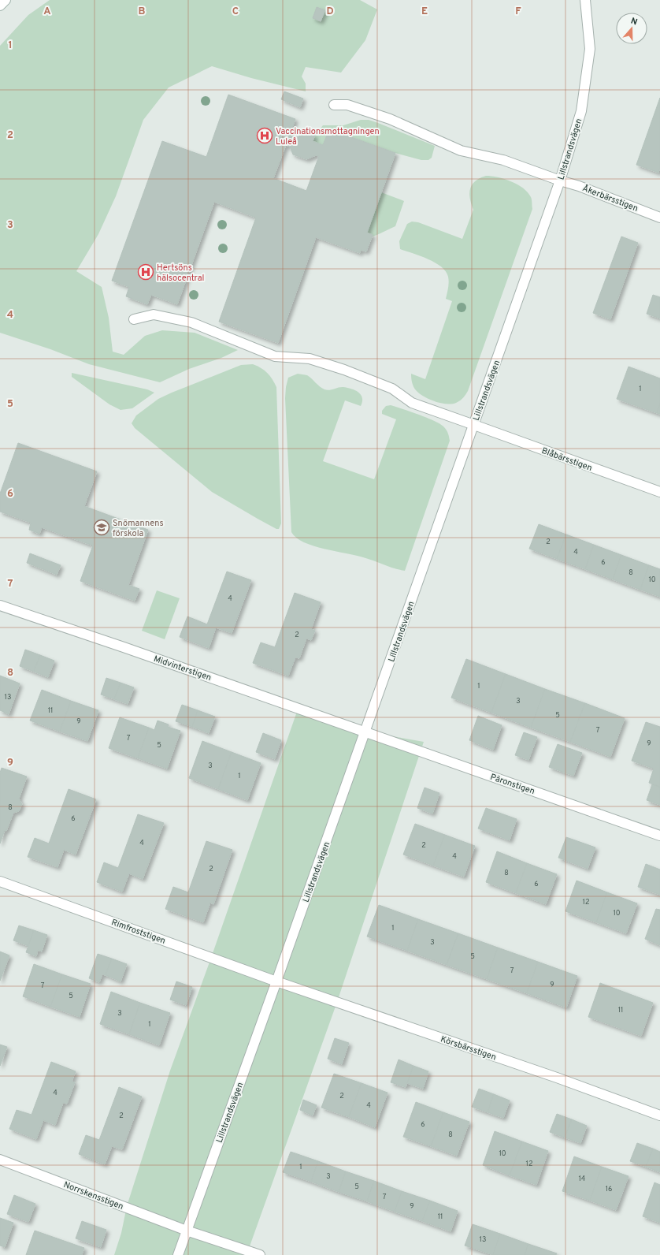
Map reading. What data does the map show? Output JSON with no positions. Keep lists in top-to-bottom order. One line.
{"streets":{"street":["Lillstrandsvägen","Åkerbärsstigen","Blåbärsstigen","Midvinterstigen","Päronstigen","Rimfroststigen","Körsbärsstigen","Norrskensstigen"]},"crossings":[["Lillstrandsvägen","Åkerbärsstigen"],["Lillstrandsvägen","Blåbärsstigen"],["Lillstrandsvägen","Midvinterstigen"],["Lillstrandsvägen","Päronstigen"],["Lillstrandsvägen","Rimfroststigen"],["Lillstrandsvägen","Körsbärsstigen"],["Lillstrandsvägen","Norrskensstigen"],["Midvinterstigen","Päronstigen"],["Rimfroststigen","Körsbärsstigen"]],"places":{"hospital":["Vaccinationsmottagningen Luleå","Hertsöns hälsocentral"],"school or university":["Snömannens förskola"]},"house_numbers":["1","2","4","6","8","10","4","2","1","13","3","11","5","9","7","7","9","5","3","1","8","6","4","2","4","2","8","6","12","10","1","3","5","7","9","7","5","11","3","1","4","2","4","2","6","8","10","12","1","3","14","5","16","7","9","11","13"],"north":"top","grid":{"columns":["A","B","C","D","E","F"],"rows":["1","2","3","4","5","6","7","8","9"]}}
